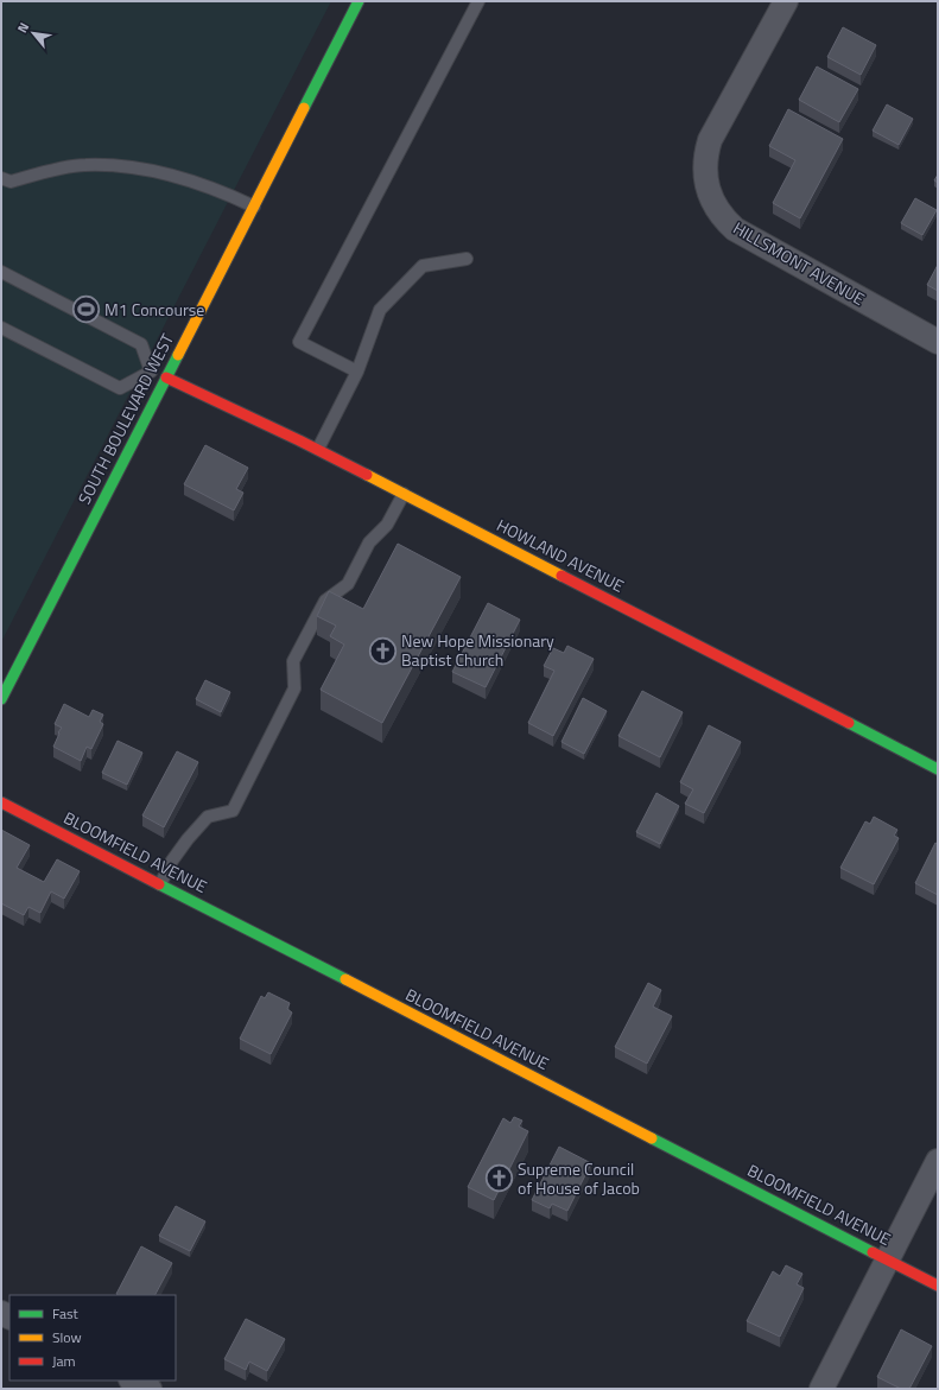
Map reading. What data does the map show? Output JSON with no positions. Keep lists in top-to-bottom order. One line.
{"streets":{"street":["HILLSMONT AVENUE","SOUTH BOULEVARD WEST","HOWLAND AVENUE","BLOOMFIELD AVENUE"]},"crossings":[["SOUTH BOULEVARD WEST","HOWLAND AVENUE"]],"places":{"sports":["M1 Concourse"],"church":["New Hope Missionary Baptist Church","Supreme Council of House of Jacob"]},"legend":["Fast","Slow","Jam"],"north":"top left"}
